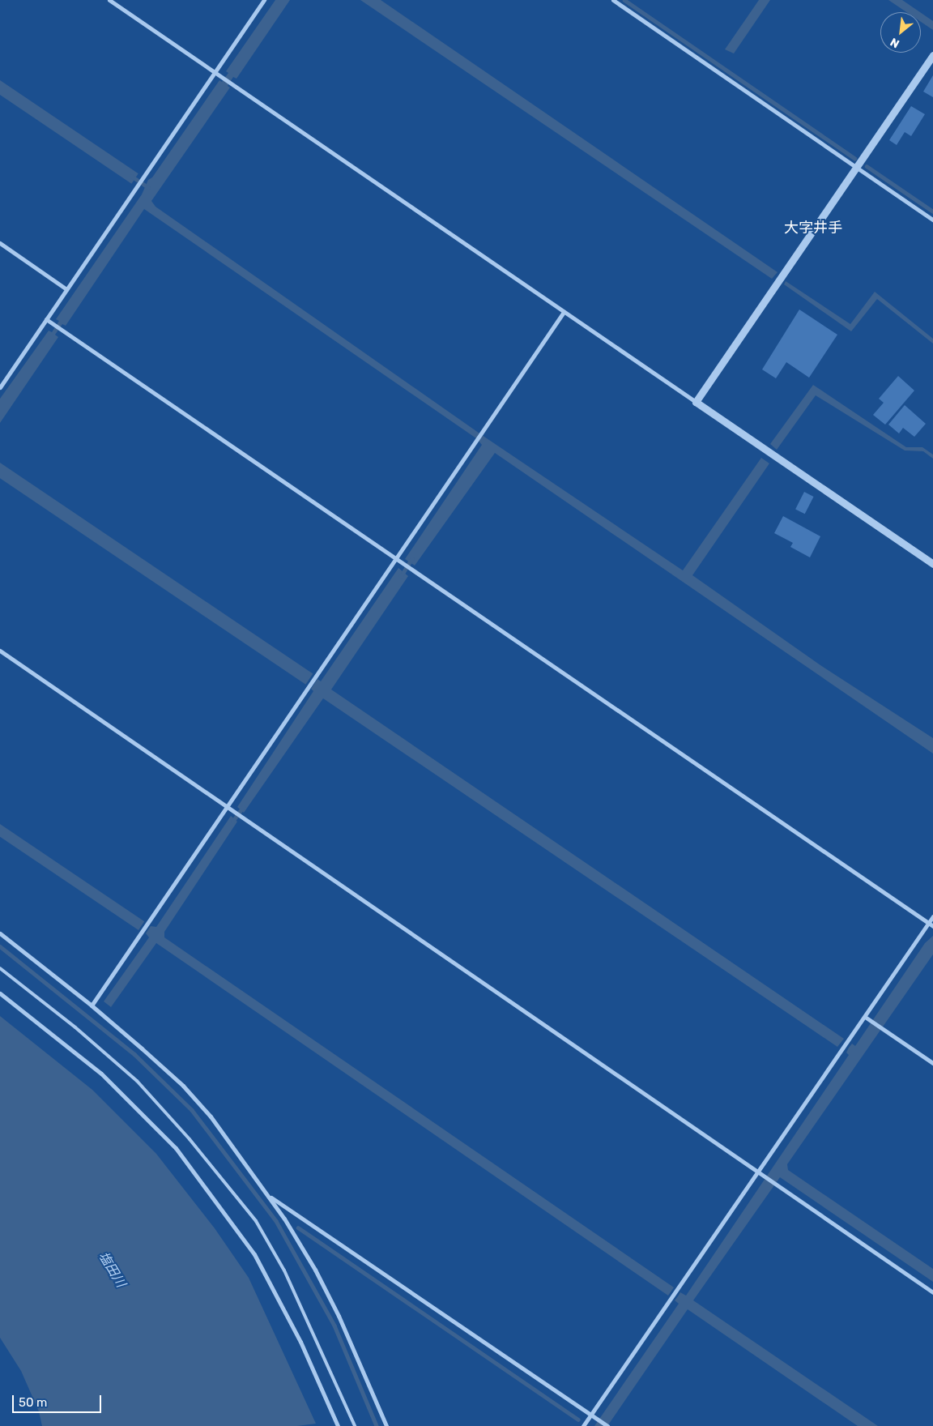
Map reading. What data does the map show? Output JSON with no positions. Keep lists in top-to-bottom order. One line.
{"districts":["大字井手"],"water":["塩田川"],"scale_bar":"50 m","north":"bottom left"}
